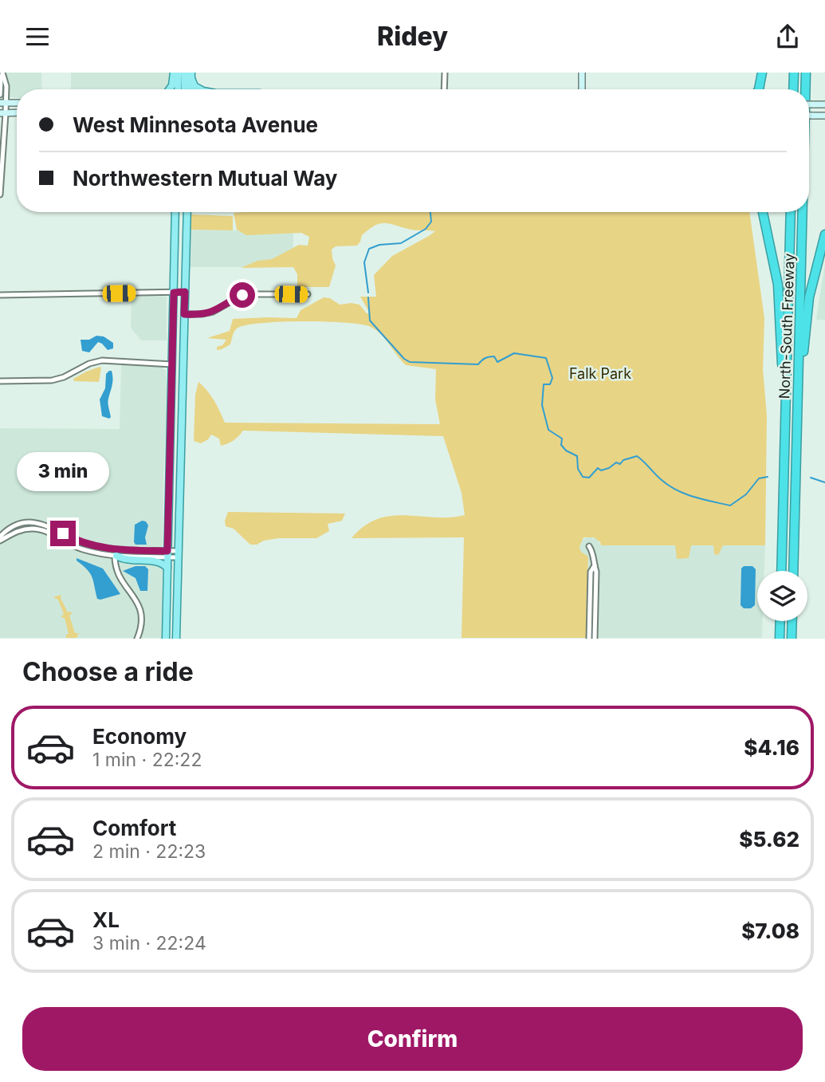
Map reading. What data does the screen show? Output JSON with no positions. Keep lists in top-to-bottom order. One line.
{"streets":{"highway":["North-South Freeway"]},"parks":["Falk Park"],"page":{"header":"Ridey","banner":["West Minnesota Avenue","Northwestern Mutual Way"],"bubble":"3 min","heading":"Choose a ride","list":[{"name":"Economy","note":"1 min · 22:22","value":"$4.16"},{"name":"Comfort","note":"2 min · 22:23","value":"$5.62"},{"name":"XL","note":"3 min · 22:24","value":"$7.08"}],"buttons":"Confirm"}}
